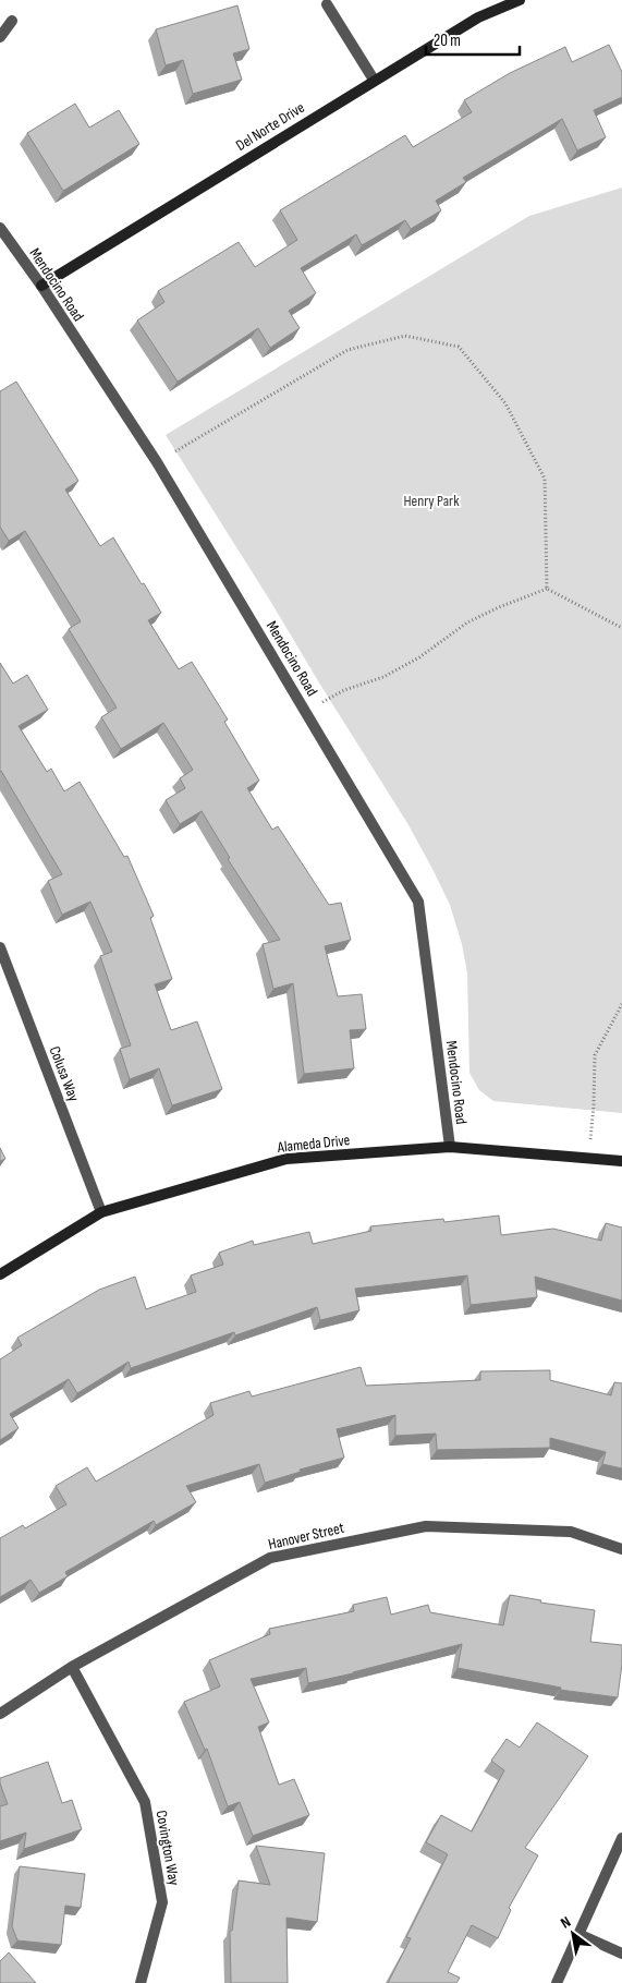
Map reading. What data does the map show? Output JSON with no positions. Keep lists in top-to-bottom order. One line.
{"streets":{"street":["Del Norte Drive","Mendocino Road","Colusa Way","Alameda Drive","Hanover Street","Covington Way"]},"crossings":[["Del Norte Drive","Mendocino Road"],["Mendocino Road","Alameda Drive"],["Colusa Way","Alameda Drive"],["Hanover Street","Covington Way"]],"parks":["Henry Park"],"scale_bar":"20 m","north":"top left"}
